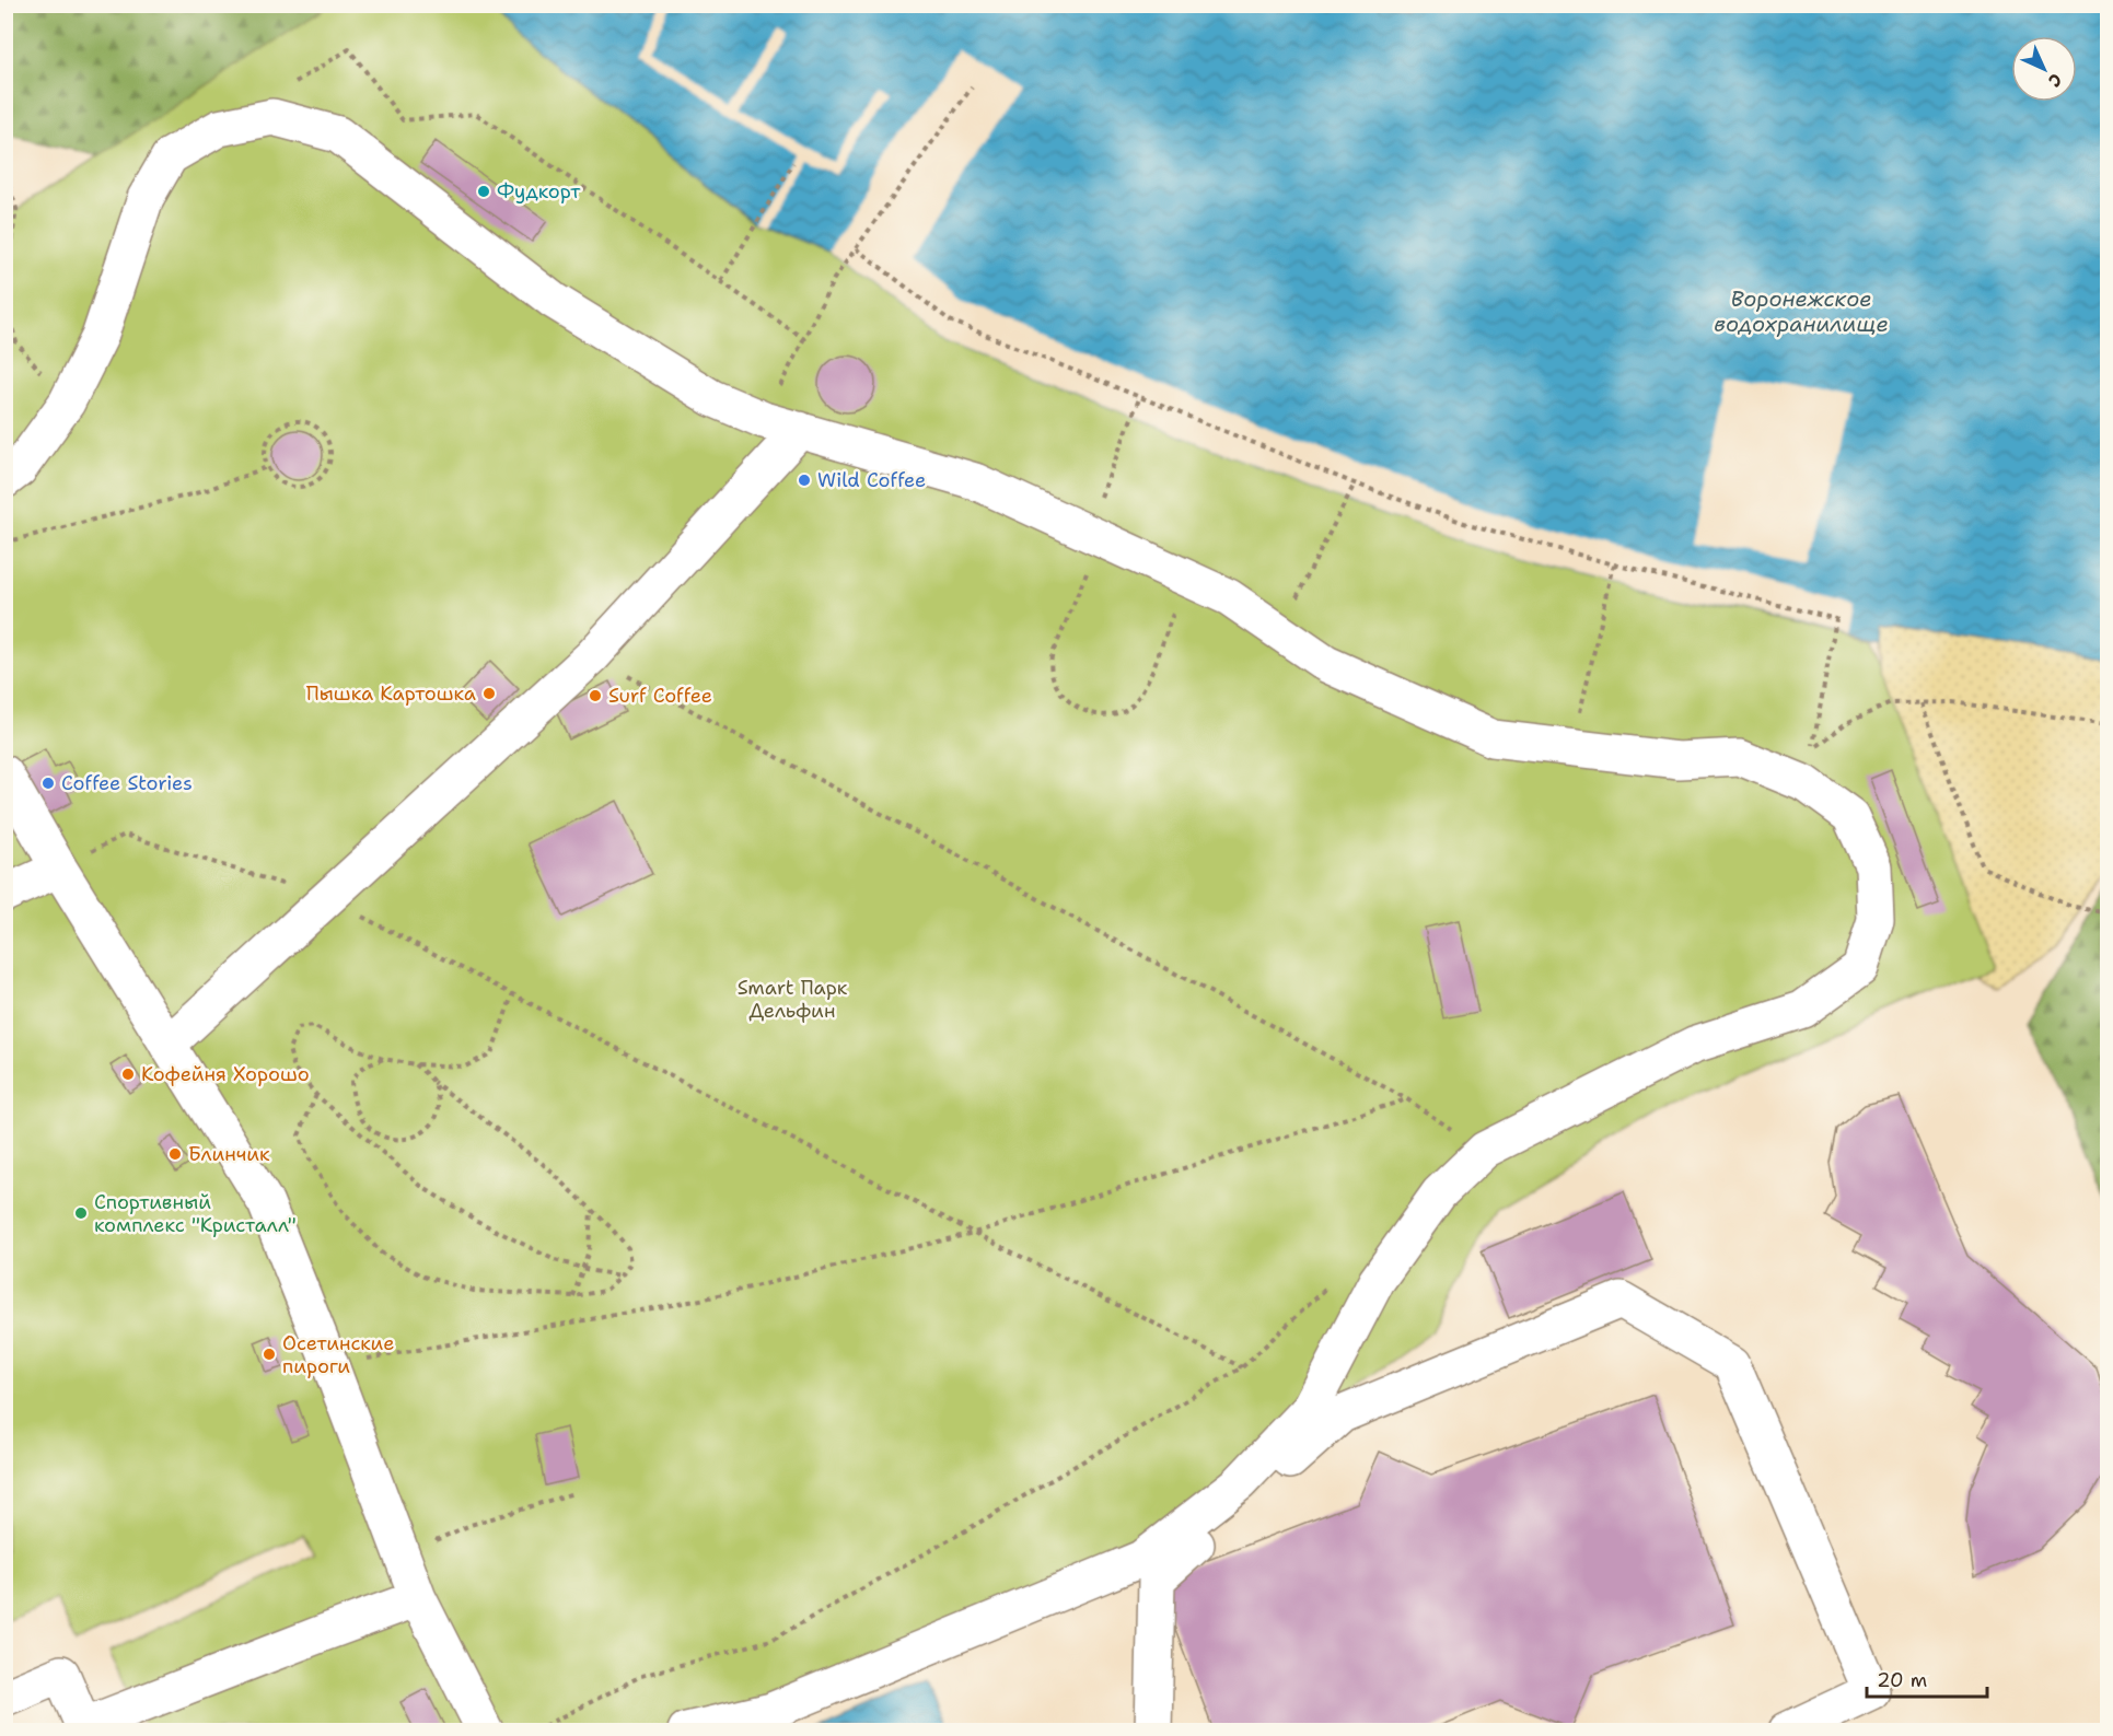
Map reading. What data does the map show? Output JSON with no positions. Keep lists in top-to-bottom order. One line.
{"water":["Воронежское водохранилище"],"parks":["Smart Парк Дельфин"],"places":["Фудкорт","Wild Coffee","Пышка Картошка","Surf Coffee","Coffee Stories","Кофейня Хорошо","Блинчик","Спортивный комплекс \"Кристалл\"","Осетинские пироги"],"scale_bar":"20 m","north":"bottom right"}
